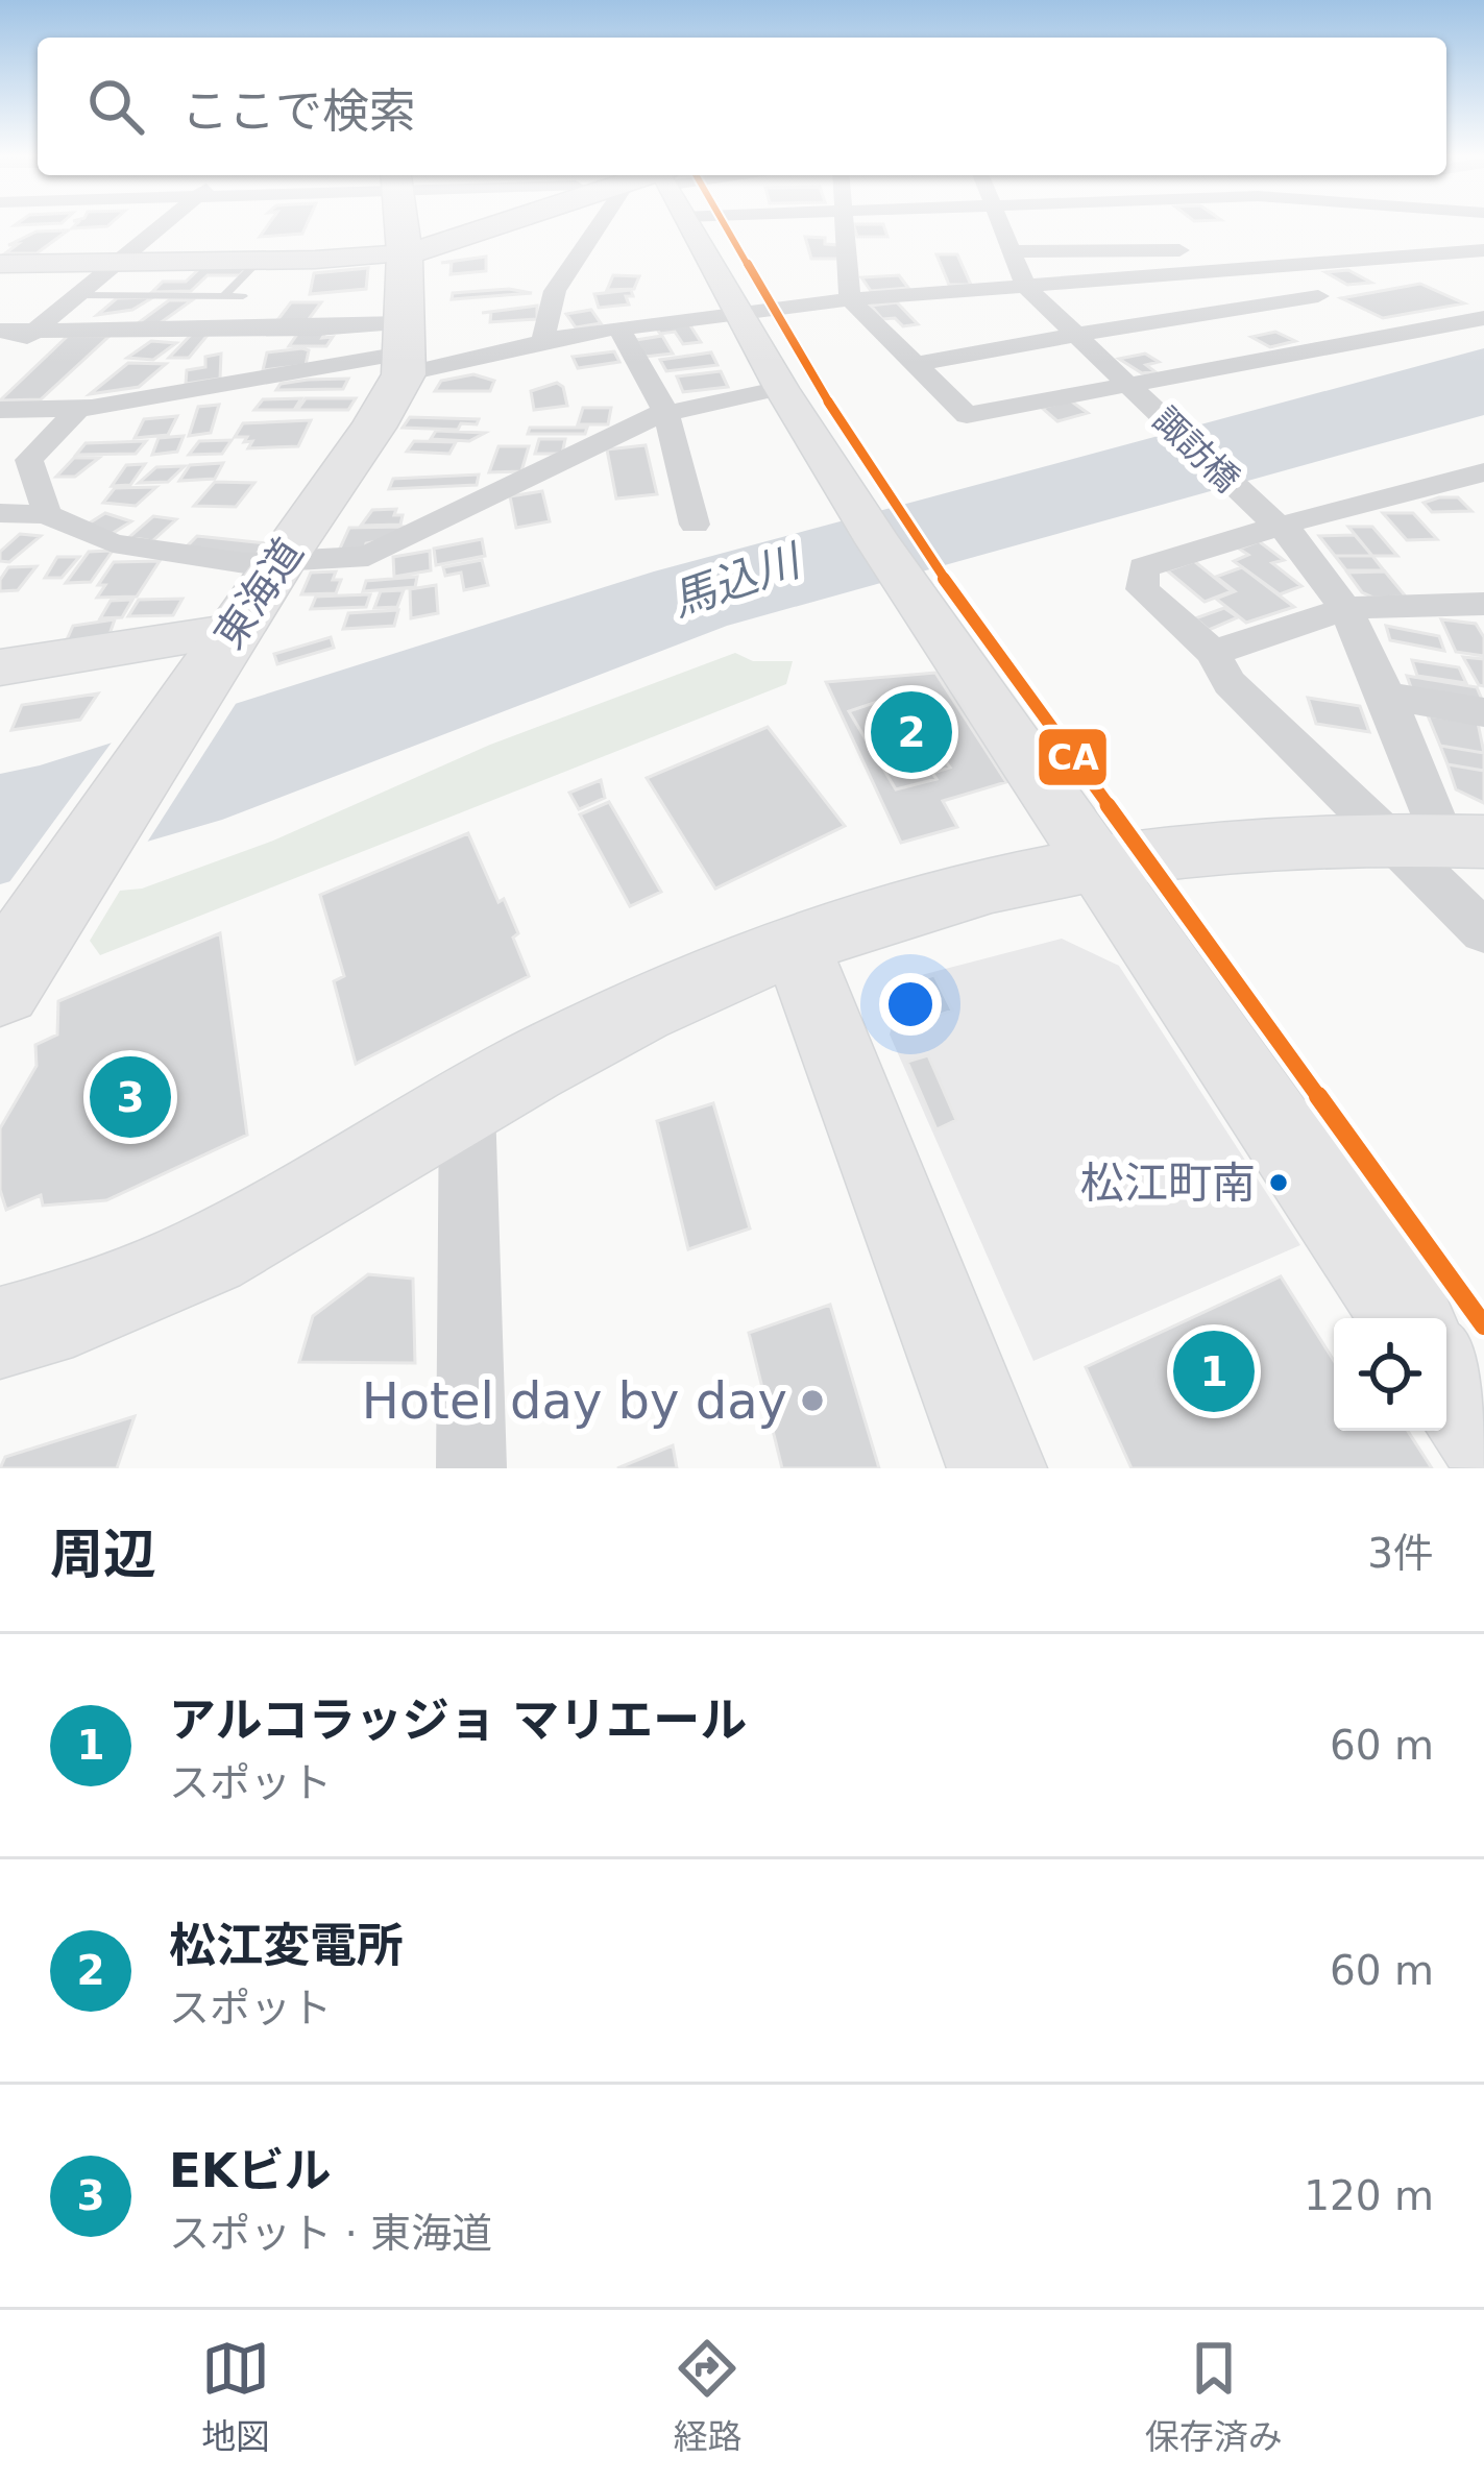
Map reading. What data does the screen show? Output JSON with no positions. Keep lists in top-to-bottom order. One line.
{"streets":{"highway":["東海道"],"street":["諏訪橋"]},"water":["馬込川"],"places":["松江町南","Hotel day by day"],"lines":["transit line CA"],"page":{"search":"ここで検索","pins":["2","3","1"],"heading":["周辺","3件"],"list":[{"mark":"1","name":"アルコラッジョ マリエール","note":"スポット","value":"60 m"},{"mark":"2","name":"松江変電所","note":"スポット","value":"60 m"},{"mark":"3","name":"EKビル","note":"スポット · 東海道","value":"120 m"}],"nav":["地図","経路","保存済み"]}}
